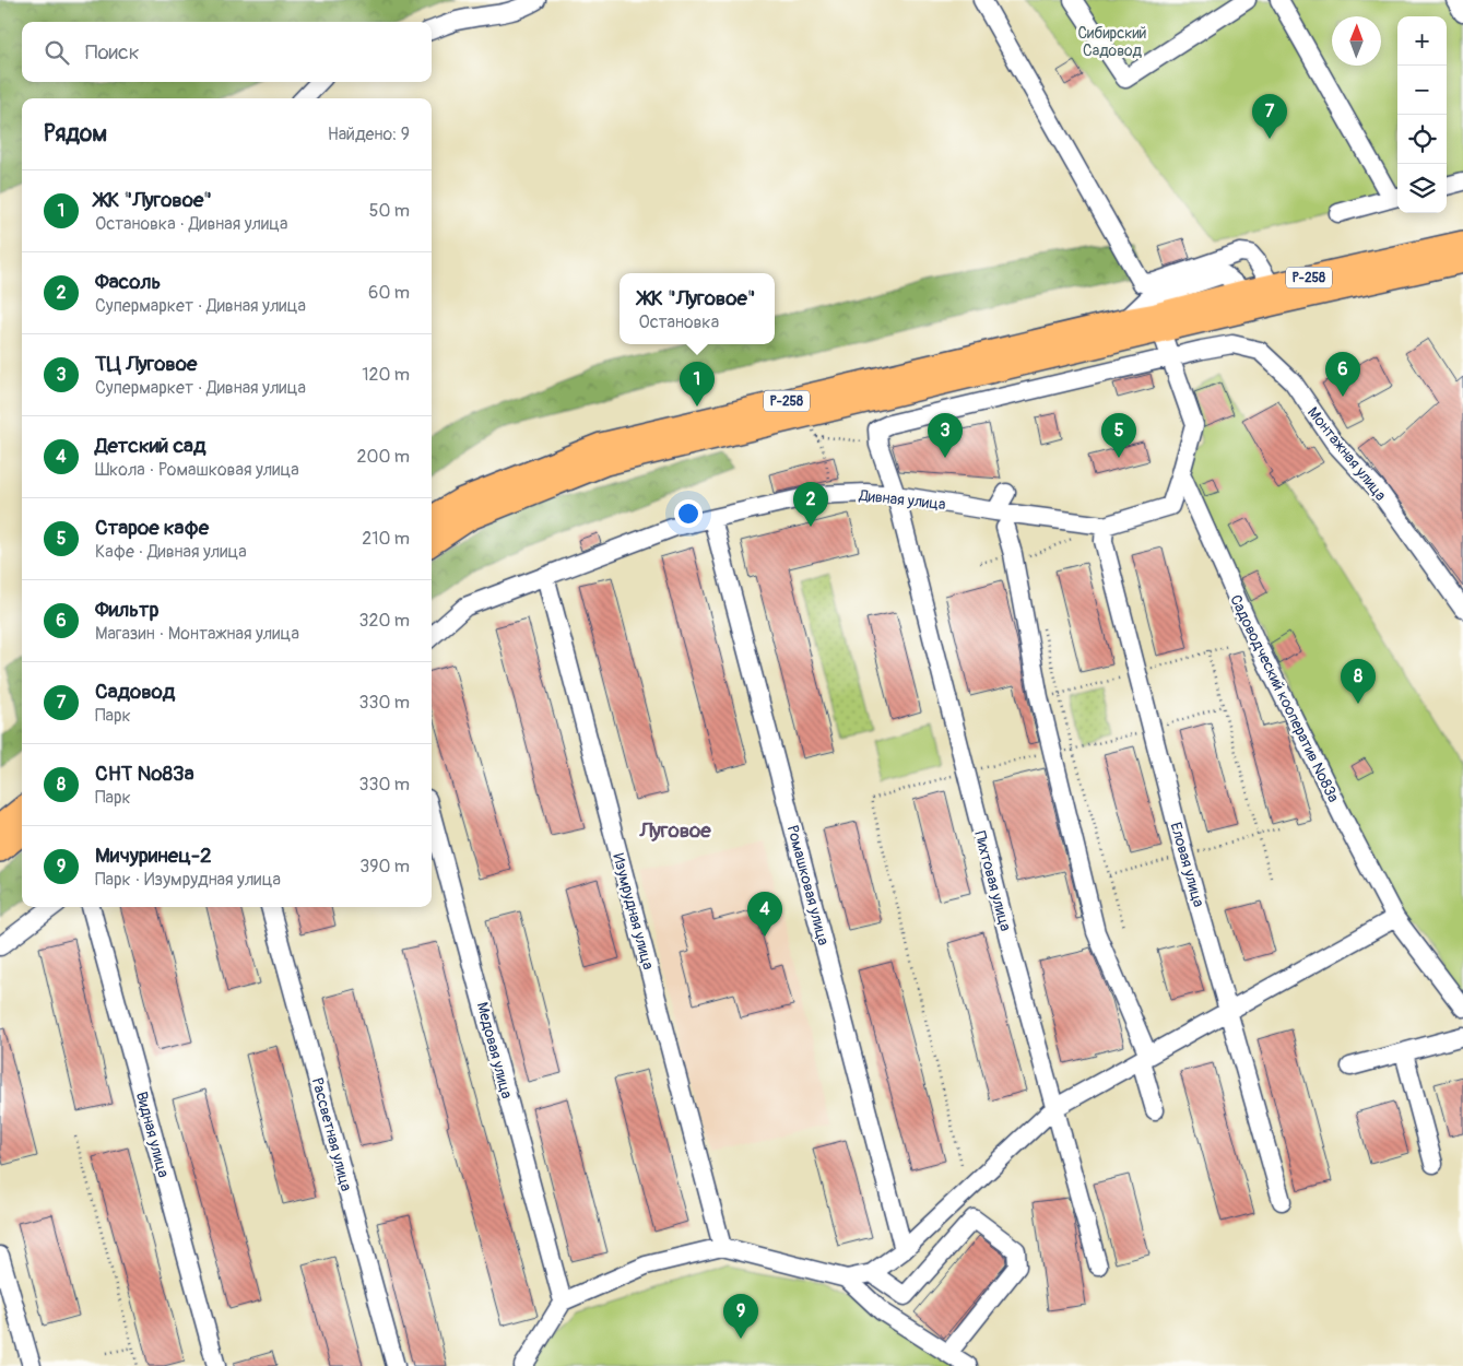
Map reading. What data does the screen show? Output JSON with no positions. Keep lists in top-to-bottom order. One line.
{"streets":{"main road":["Р-258"],"street":["Монтажная улица","Дивная улица","Садоводческий кооператив №83а","Еловая улица","Пихтовая улица","Ромашковая улица","Изумрудная улица","Медовая улица","Видная улица","Рассветная улица"]},"crossings":[["Р-258","Дивная улица"],["Монтажная улица","Дивная улица"],["Монтажная улица","Пихтовая улица"],["Дивная улица","Садоводческий кооператив №83а"],["Дивная улица","Еловая улица"],["Дивная улица","Пихтовая улица"],["Дивная улица","Ромашковая улица"],["Дивная улица","Изумрудная улица"]],"districts":["Луговое"],"parks":["Сибирский Садовод"],"north":"top","page":{"map_buttons":["+","−"],"search":"Поиск","pins":["7","6","1","3","5","2","8","4","9"],"heading":["Рядом","Найдено: 9"],"list":[{"mark":"1","name":"ЖК \"Луговое\"","note":"Остановка · Дивная улица","value":"50 m"},{"mark":"2","name":"Фасоль","note":"Супермаркет · Дивная улица","value":"60 m"},{"mark":"3","name":"ТЦ Луговое","note":"Супермаркет · Дивная улица","value":"120 m"},{"mark":"4","name":"Детский сад","note":"Школа · Ромашковая улица","value":"200 m"},{"mark":"5","name":"Старое кафе","note":"Кафе · Дивная улица","value":"210 m"},{"mark":"6","name":"Фильтр","note":"Магазин · Монтажная улица","value":"320 m"},{"mark":"7","name":"Садовод","note":"Парк","value":"330 m"},{"mark":"8","name":"СНТ №83а","note":"Парк","value":"330 m"},{"mark":"9","name":"Мичуринец-2","note":"Парк · Изумрудная улица","value":"390 m"}],"popup":["ЖК \"Луговое\"","Остановка"]}}
